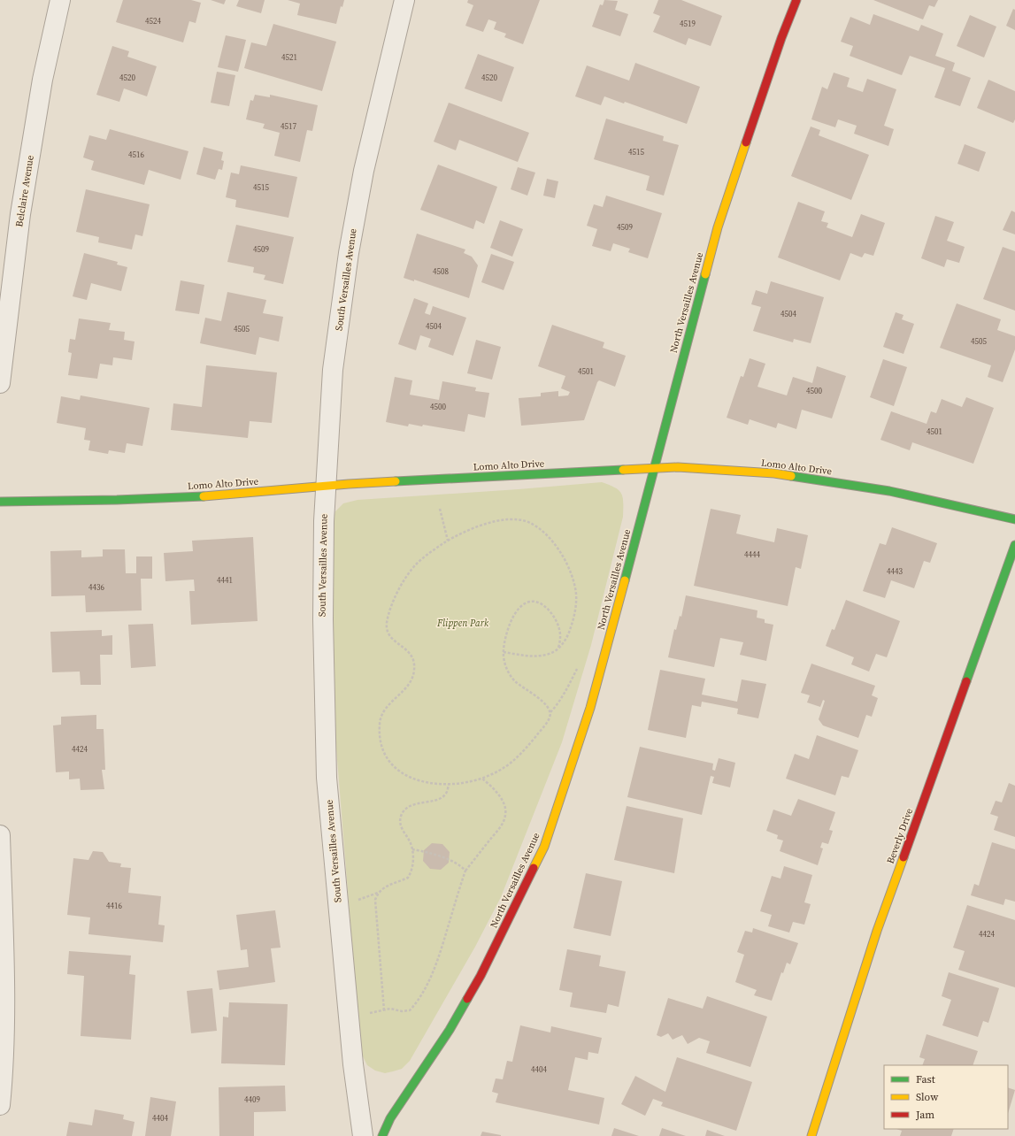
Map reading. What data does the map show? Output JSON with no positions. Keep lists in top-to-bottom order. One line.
{"streets":{"street":["Belclaire Avenue","South Versailles Avenue","North Versailles Avenue","Lomo Alto Drive","Beverly Drive"]},"crossings":[["South Versailles Avenue","Lomo Alto Drive"],["North Versailles Avenue","Lomo Alto Drive"]],"parks":["Flippen Park"],"house_numbers":["4524","4519","4521","4520","4520","4517","4515","4516","4515","4509","4509","4508","4504","4504","4505","4505","4501","4500","4500","4501","4444","4443","4441","4436","4424","4416","4424","4404","4409","4404"],"legend":["Fast","Slow","Jam"]}
